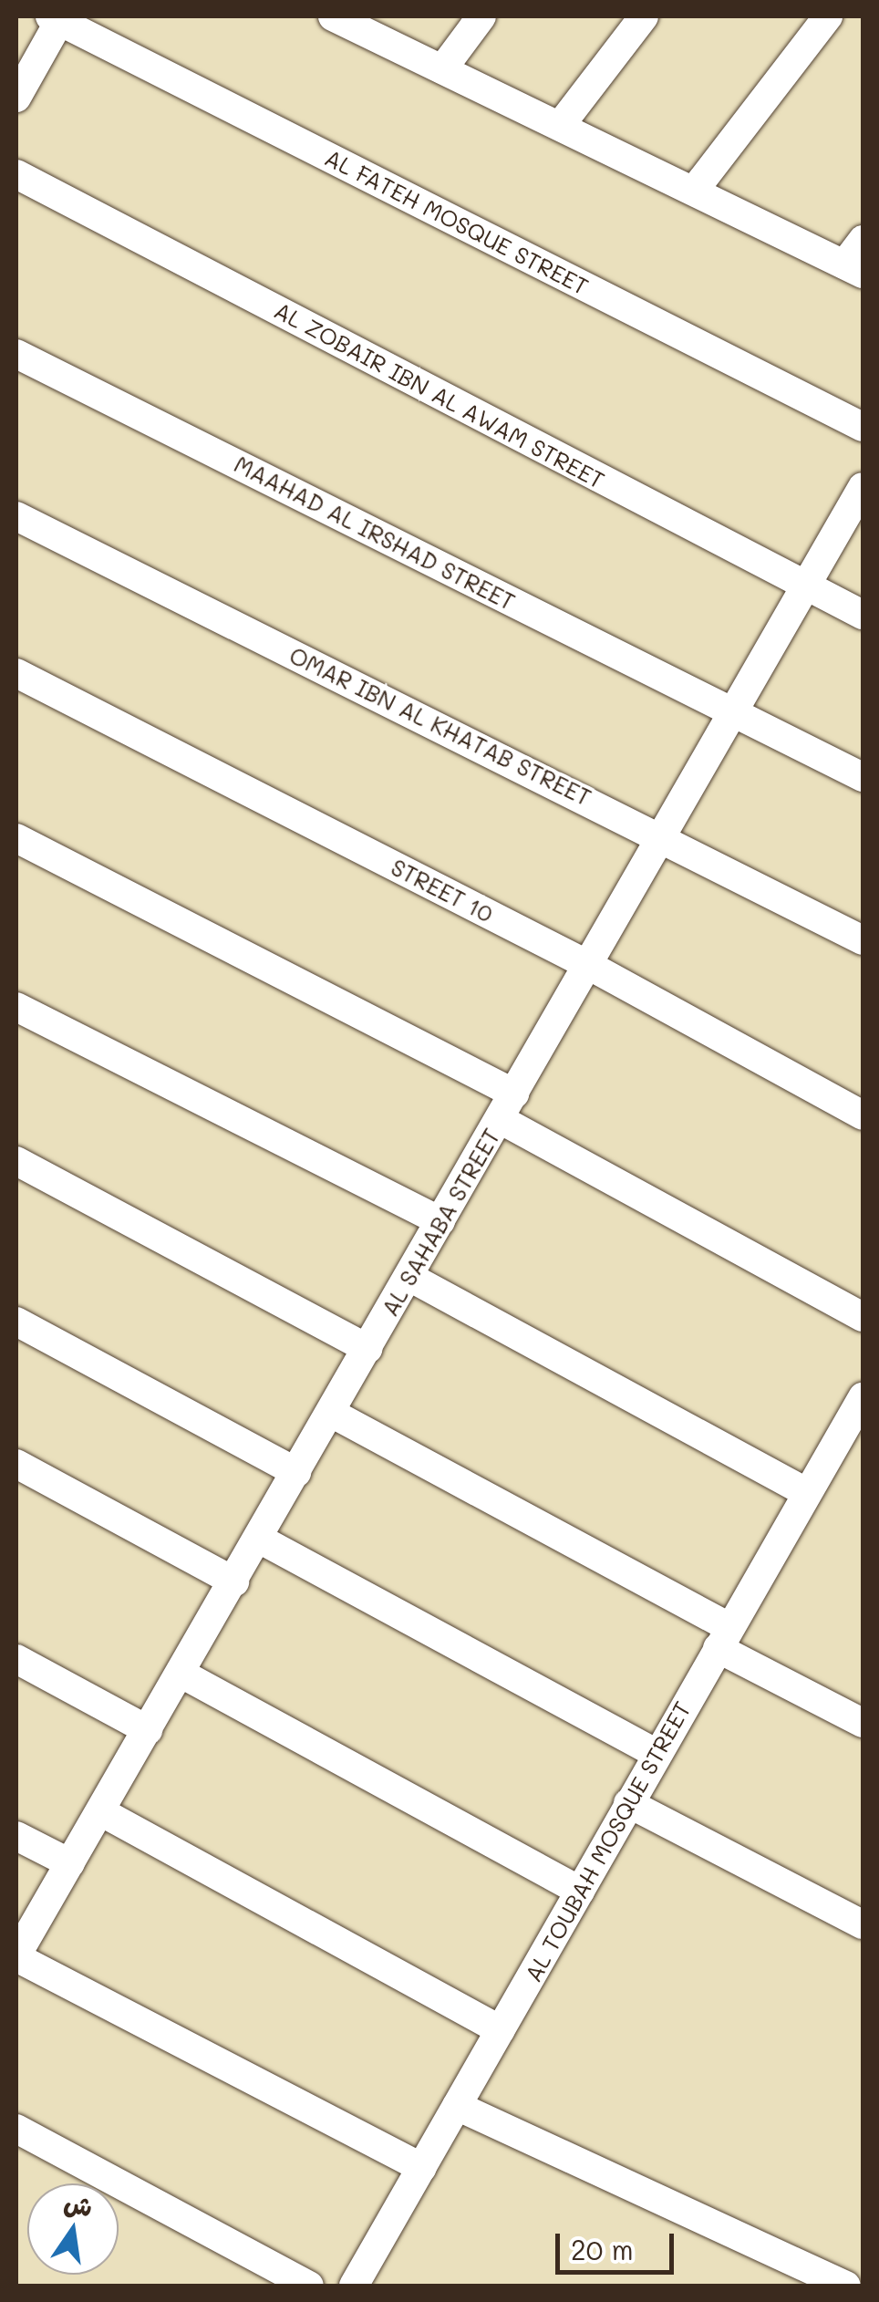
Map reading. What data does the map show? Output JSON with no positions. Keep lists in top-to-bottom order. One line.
{"streets":{"street":["AL FATEH MOSQUE STREET","AL ZOBAIR IBN AL AWAM STREET","MAAHAD AL IRSHAD STREET","OMAR IBN AL KHATAB STREET","STREET 10","AL SAHABA STREET","AL TOUBAH MOSQUE STREET"]},"crossings":[["AL ZOBAIR IBN AL AWAM STREET","AL SAHABA STREET"],["MAAHAD AL IRSHAD STREET","AL SAHABA STREET"],["OMAR IBN AL KHATAB STREET","AL SAHABA STREET"],["STREET 10","AL SAHABA STREET"]],"scale_bar":"20 m","north":"top"}
